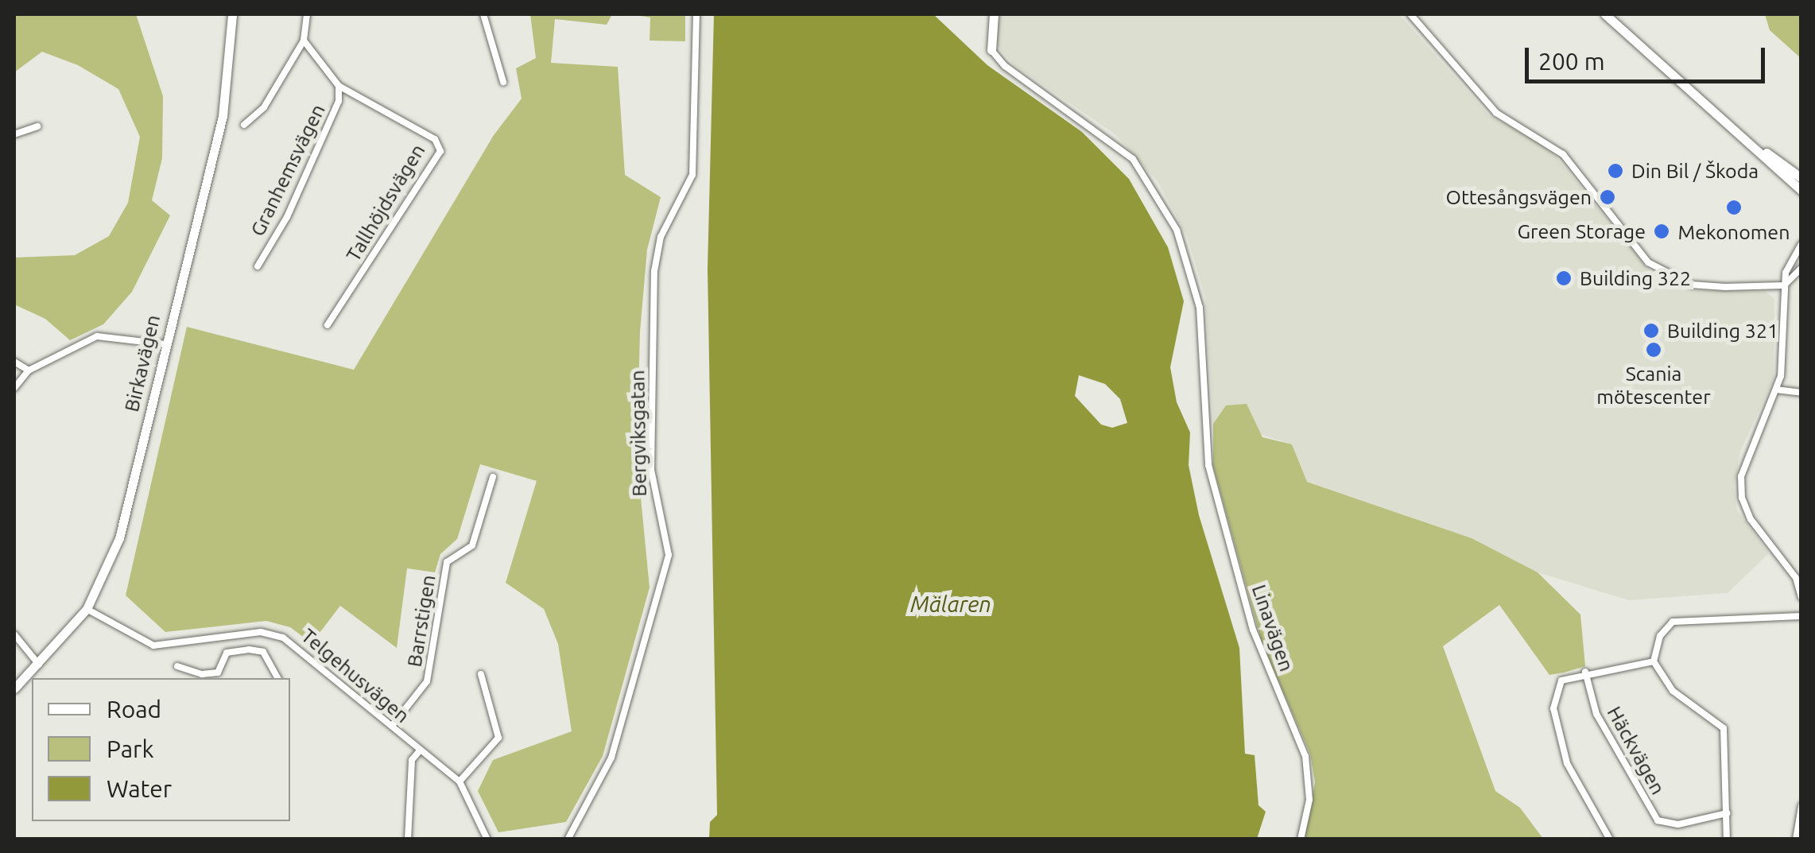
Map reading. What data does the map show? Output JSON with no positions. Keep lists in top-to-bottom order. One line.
{"streets":{"street":["Granhemsvägen","Tallhöjdsvägen","Birkavägen","Bergviksgatan","Barrstigen","Linavägen","Telgehusvägen","Häckvägen"]},"crossings":[["Granhemsvägen","Tallhöjdsvägen"],["Birkavägen","Telgehusvägen"],["Barrstigen","Telgehusvägen"]],"water":["Mälaren"],"places":["Din Bil / Škoda","Ottesångsvägen","Mekonomen","Green Storage","Building 322","Building 321","Scania mötescenter"],"legend":["Road","Park","Water"],"scale_bar":"200 m"}
